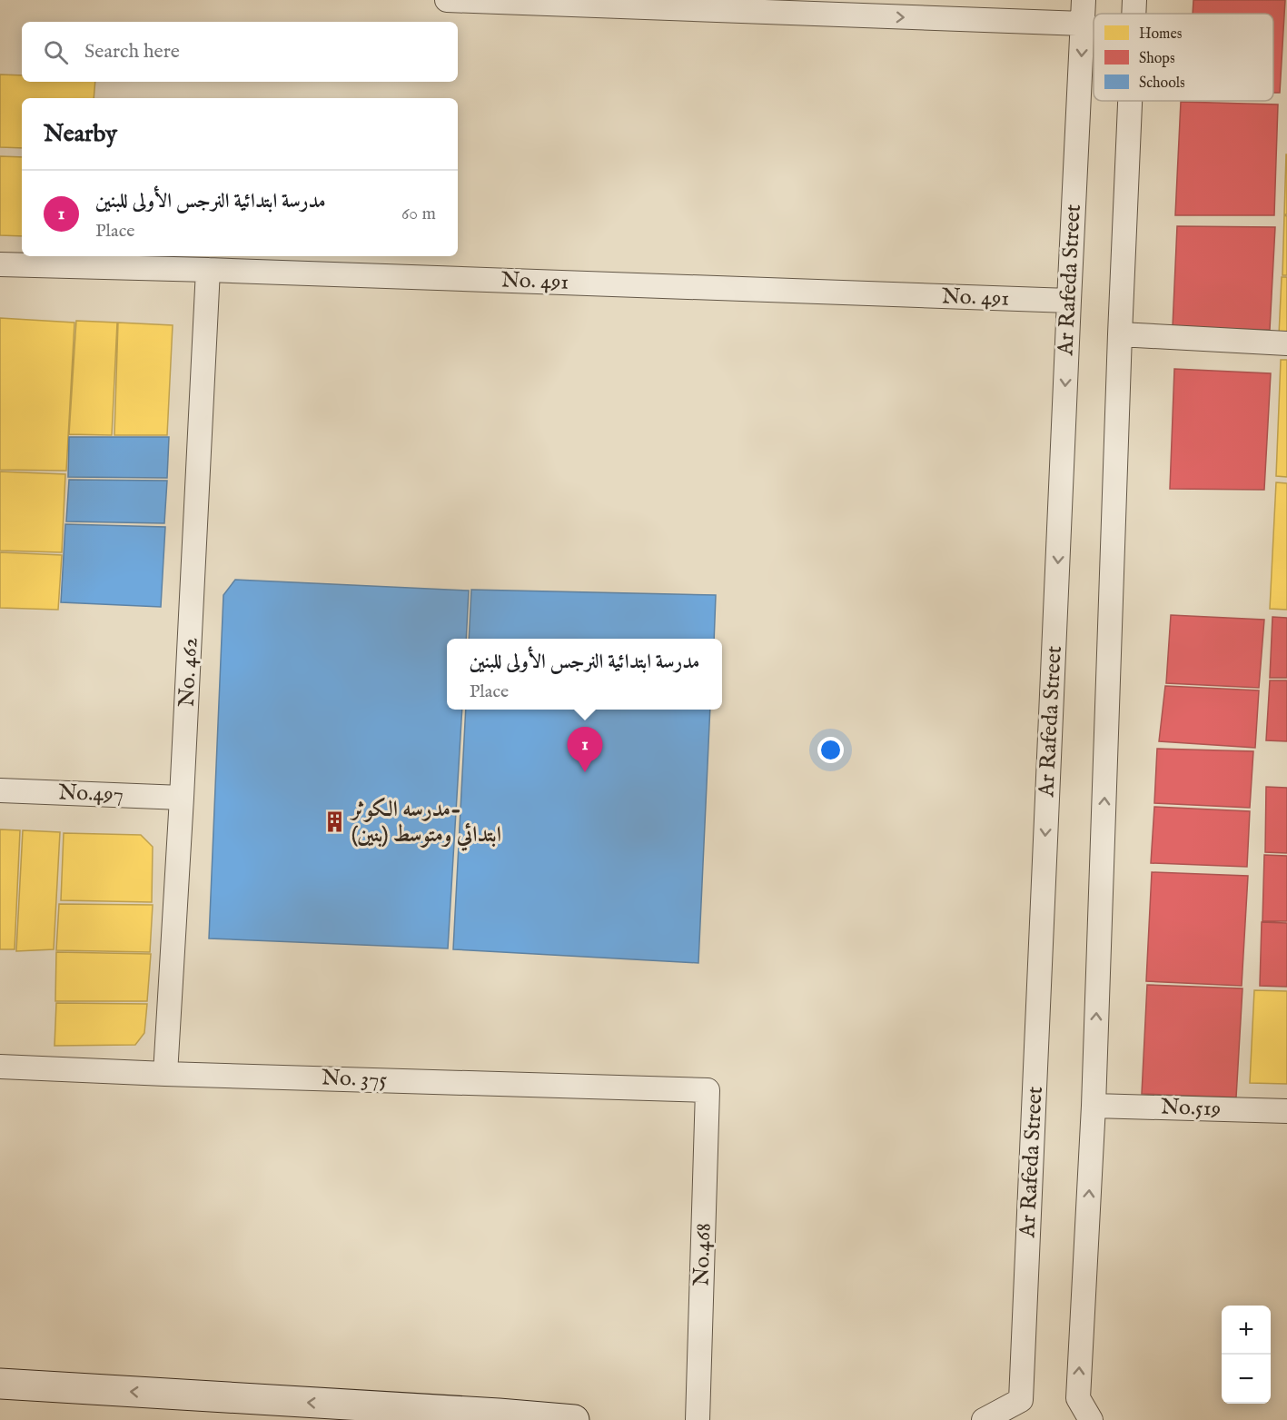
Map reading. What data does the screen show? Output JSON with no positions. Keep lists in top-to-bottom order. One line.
{"streets":{"street":["Ar Rafeda Street","No. 491","No. 462","No.497","No. 375","No.519","No.468"]},"crossings":[["Ar Rafeda Street","No. 491"],["No. 491","No. 462"],["No. 462","No.497"],["No. 462","No. 375"],["No. 375","No.468"]],"places":{"building":["مدرسه الكوثر- ابتدائي ومتوسط (بنين)"]},"legend":["Homes","Shops","Schools"],"page":{"search":"Search here","heading":"Nearby","list":[{"mark":"1","name":"مدرسة ابتدائية النرجس الأولى للبنين","note":"Place","value":"60 m"}],"popup":["مدرسة ابتدائية النرجس الأولى للبنين","Place"],"pins":"1","map_buttons":["+","−"]}}
